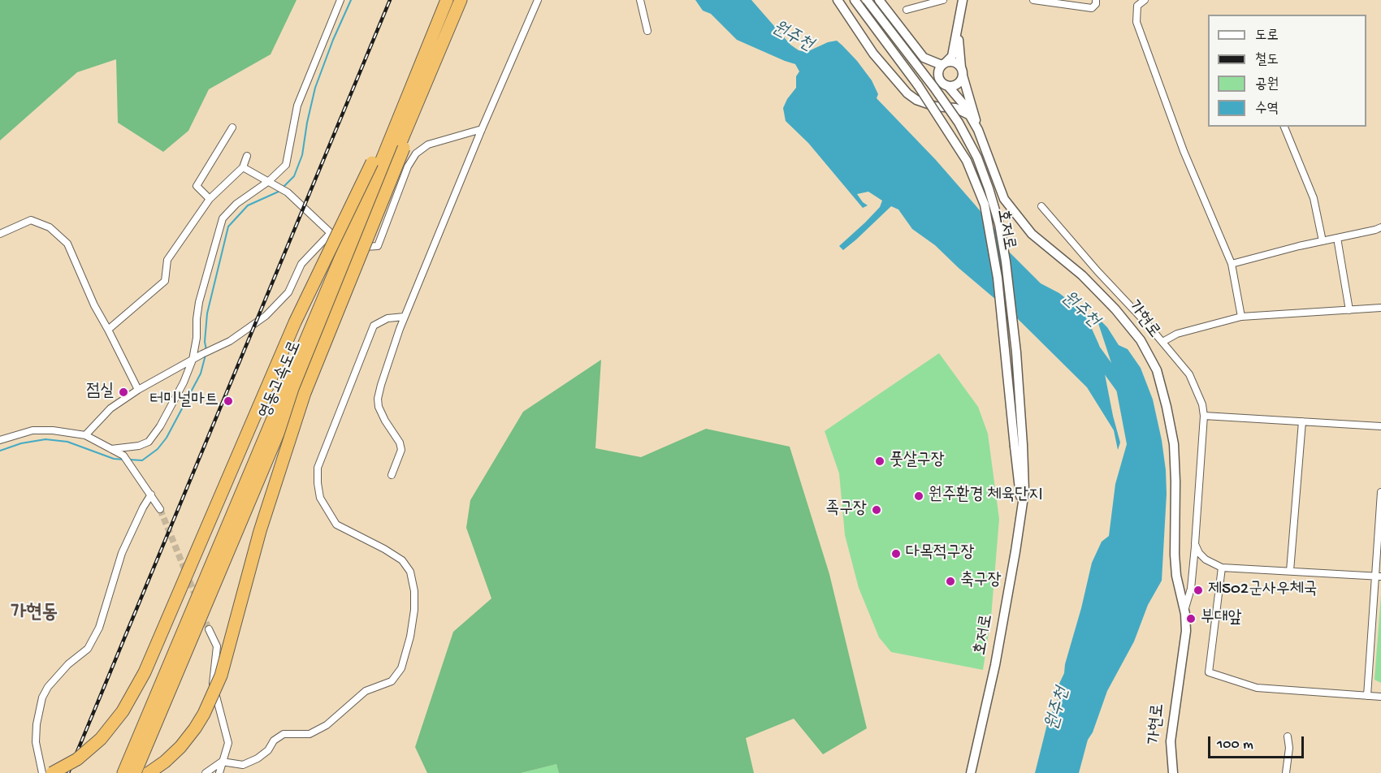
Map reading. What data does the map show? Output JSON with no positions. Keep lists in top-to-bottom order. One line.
{"streets":{"highway":["영동고속도로"],"street":["호저로","가현로"]},"districts":["가현동"],"water":["원주천"],"places":["점실","터미널마트","풋살구장","원주환경 체육단지","족구장","다목적구장","축구장","제502군사우체국","부대앞"],"legend":["도로","철도","공원","수역"],"scale_bar":"100 m"}
